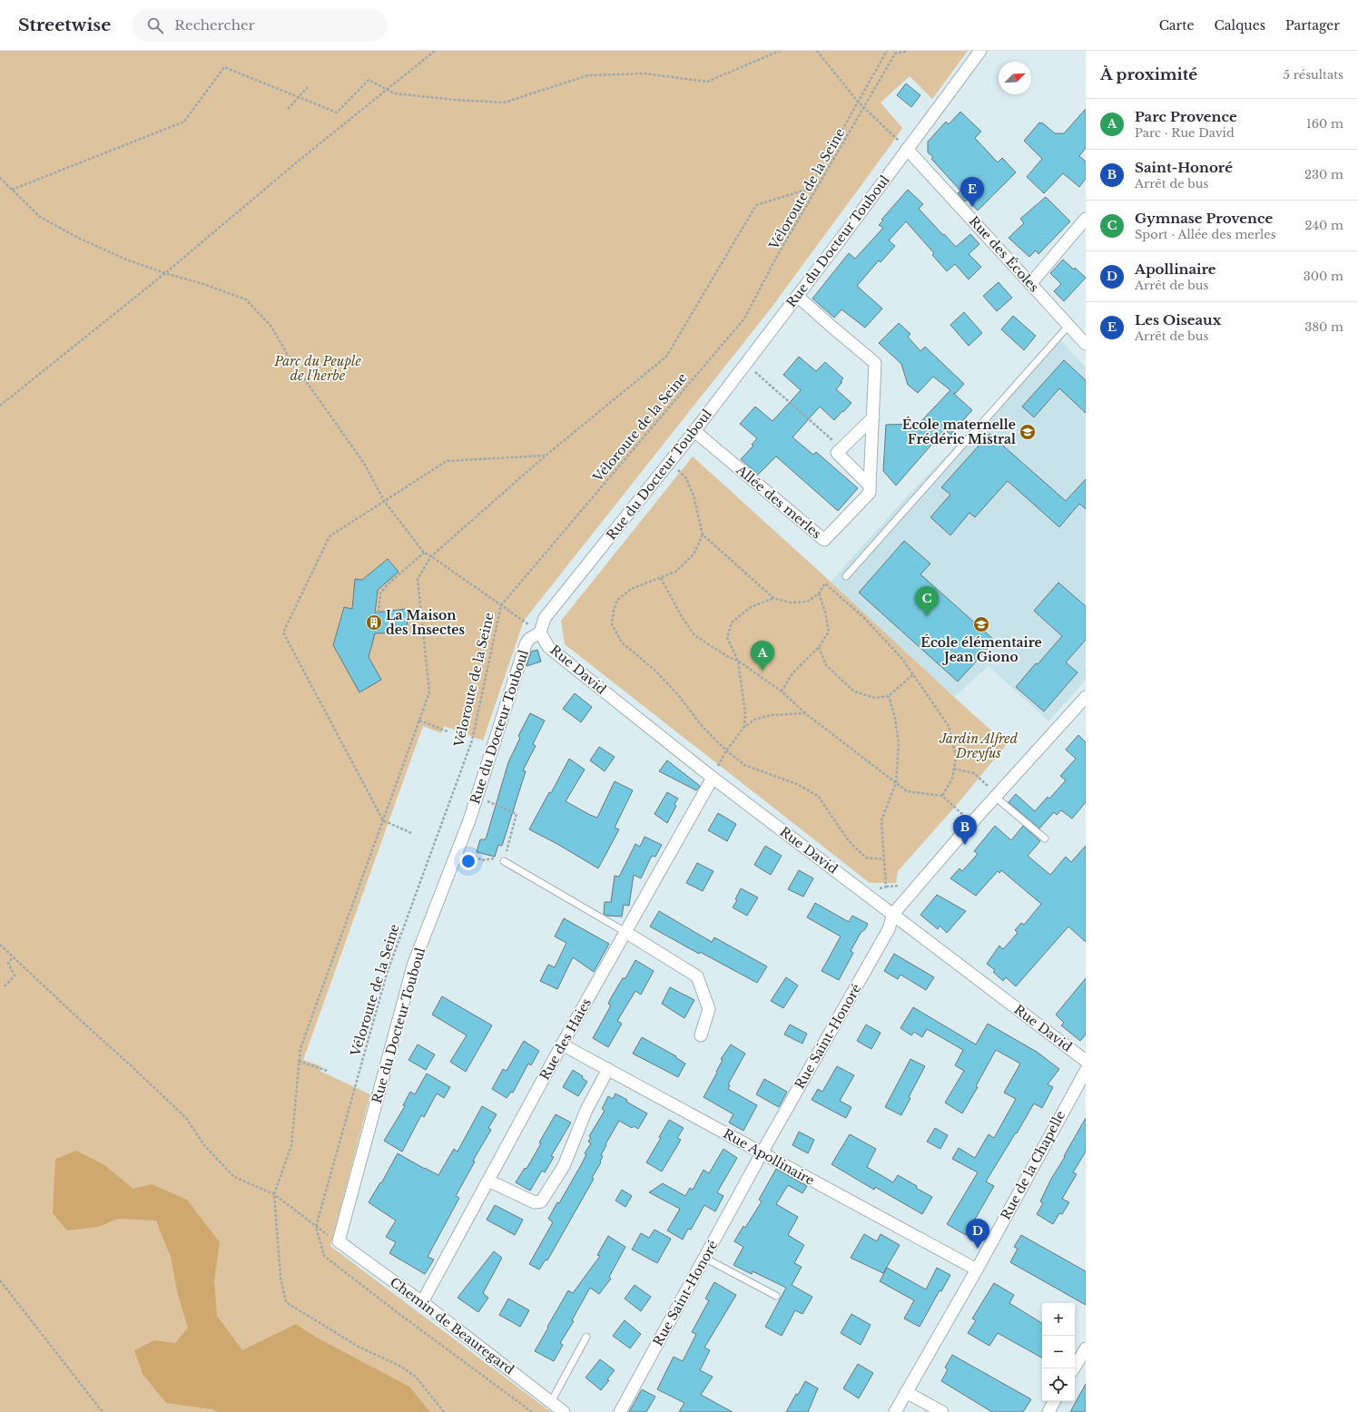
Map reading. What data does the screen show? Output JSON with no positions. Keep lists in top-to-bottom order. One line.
{"streets":{"street":["Rue du Docteur Touboul","Rue des Écoles","Allée des merles","Rue David","Rue Saint-Honoré","Rue des Haies","Rue Apollinaire","Rue de la Chapelle","Chemin de Beauregard"],"path":["Véloroute de la Seine"]},"crossings":[["Rue du Docteur Touboul","Rue des Écoles"],["Rue du Docteur Touboul","Allée des merles"],["Rue du Docteur Touboul","Rue David"],["Rue du Docteur Touboul","Chemin de Beauregard"],["Rue David","Rue Saint-Honoré"],["Rue David","Rue des Haies"],["Rue Saint-Honoré","Rue Apollinaire"],["Rue des Haies","Rue Apollinaire"],["Rue des Haies","Chemin de Beauregard"],["Rue Apollinaire","Rue de la Chapelle"]],"parks":["Parc du Peuple de l'herbe","Jardin Alfred Dreyfus"],"places":{"school or university":["École maternelle Frédéric Mistral","École élémentaire Jean Giono"],"building":["La Maison des Insectes"]},"north":"top right","page":{"header":"Streetwise","search":"Rechercher","nav":["Carte","Calques","Partager"],"heading":["À proximité","5 résultats"],"list":[{"mark":"A","name":"Parc Provence","note":"Parc · Rue David","value":"160 m"},{"mark":"B","name":"Saint-Honoré","note":"Arrêt de bus","value":"230 m"},{"mark":"C","name":"Gymnase Provence","note":"Sport · Allée des merles","value":"240 m"},{"mark":"D","name":"Apollinaire","note":"Arrêt de bus","value":"300 m"},{"mark":"E","name":"Les Oiseaux","note":"Arrêt de bus","value":"380 m"}],"pins":["E","C","A","B","D"],"map_buttons":["+","−"]}}
